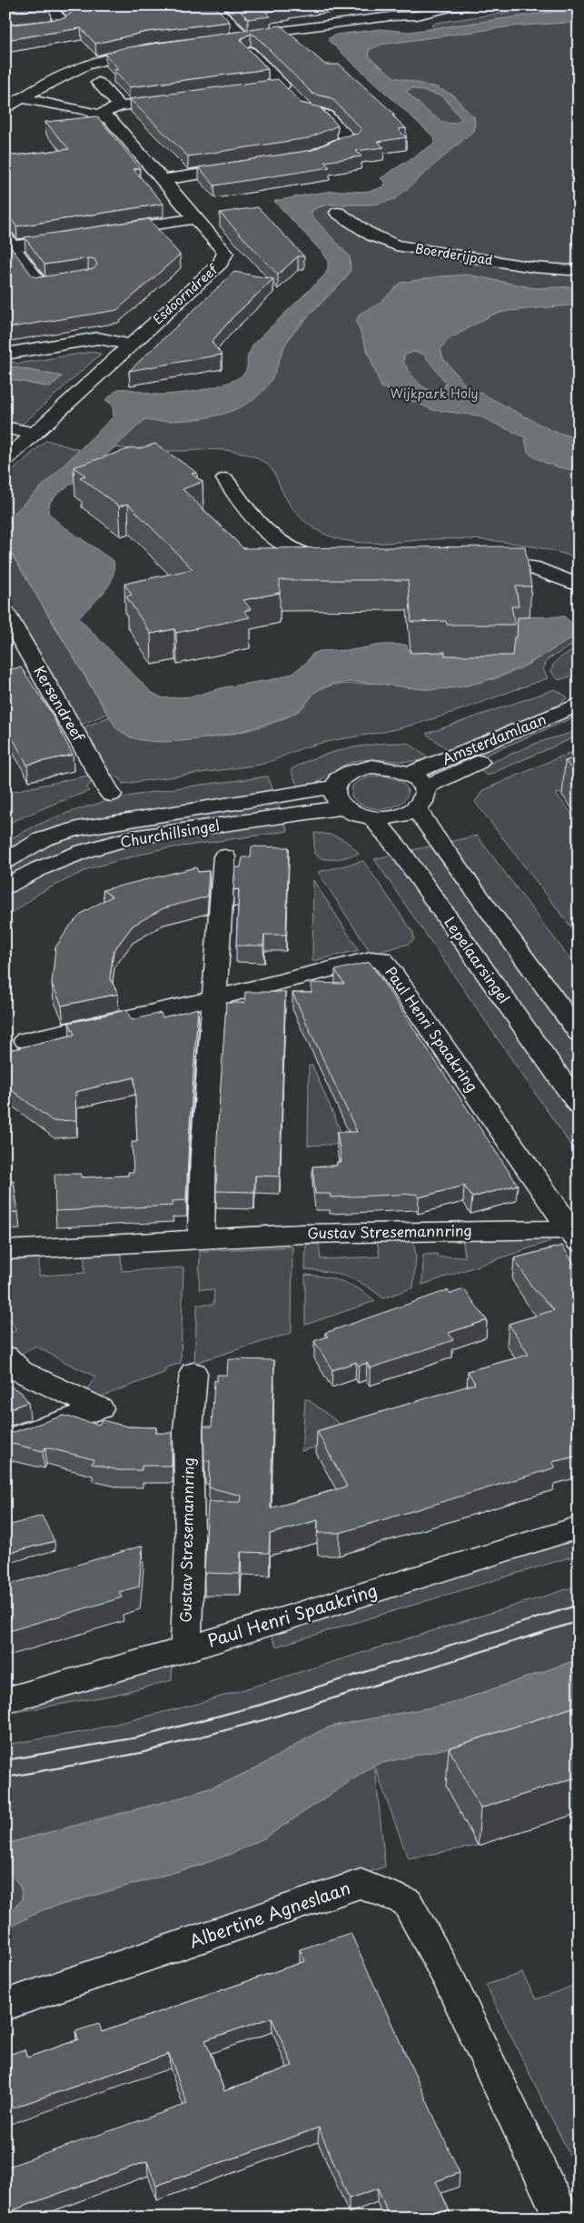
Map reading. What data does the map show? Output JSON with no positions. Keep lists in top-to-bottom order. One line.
{"streets":{"street":["Boerderijpad","Esdoorndreef","Kersendreef","Amsterdamlaan","Churchillsingel","Lepelaarsingel","Paul Henri Spaakring","Gustav Stresemannring","Albertine Agneslaan"]},"crossings":[["Amsterdamlaan","Churchillsingel"],["Amsterdamlaan","Lepelaarsingel"],["Churchillsingel","Lepelaarsingel"],["Paul Henri Spaakring","Gustav Stresemannring"]],"parks":["Wijkpark Holy"]}
